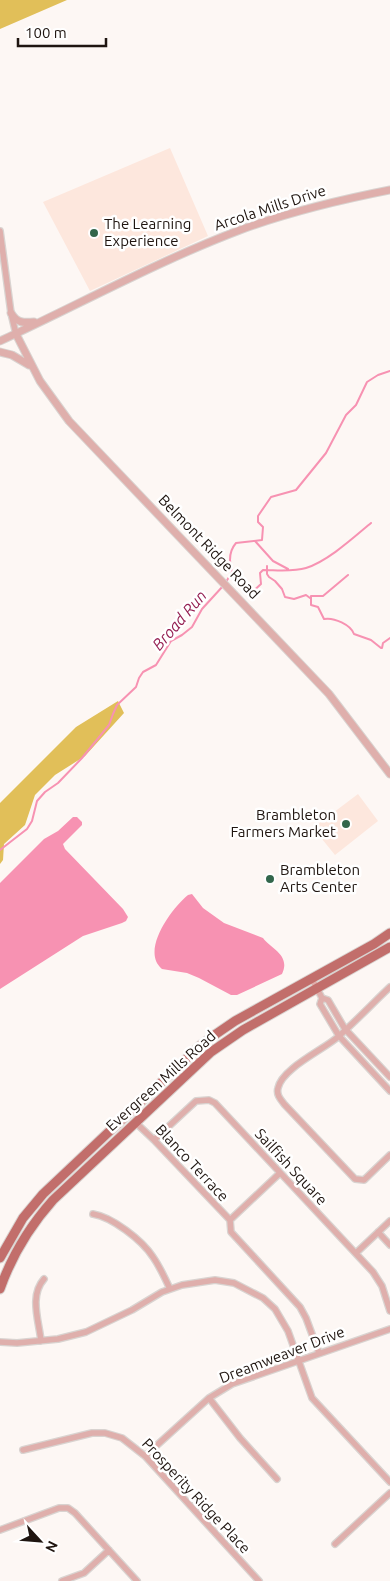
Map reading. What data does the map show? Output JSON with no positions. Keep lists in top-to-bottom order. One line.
{"streets":{"main road":["Evergreen Mills Road"],"street":["Arcola Mills Drive","Belmont Ridge Road","Blanco Terrace","Sailfish Square","Dreamweaver Drive","Prosperity Ridge Place"]},"crossings":[["Arcola Mills Drive","Belmont Ridge Road"],["Evergreen Mills Road","Blanco Terrace"],["Blanco Terrace","Sailfish Square"],["Dreamweaver Drive","Prosperity Ridge Place"]],"water":["Broad Run"],"places":["The Learning Experience","Brambleton Farmers Market","Brambleton Arts Center"],"scale_bar":"100 m","north":"bottom right"}
